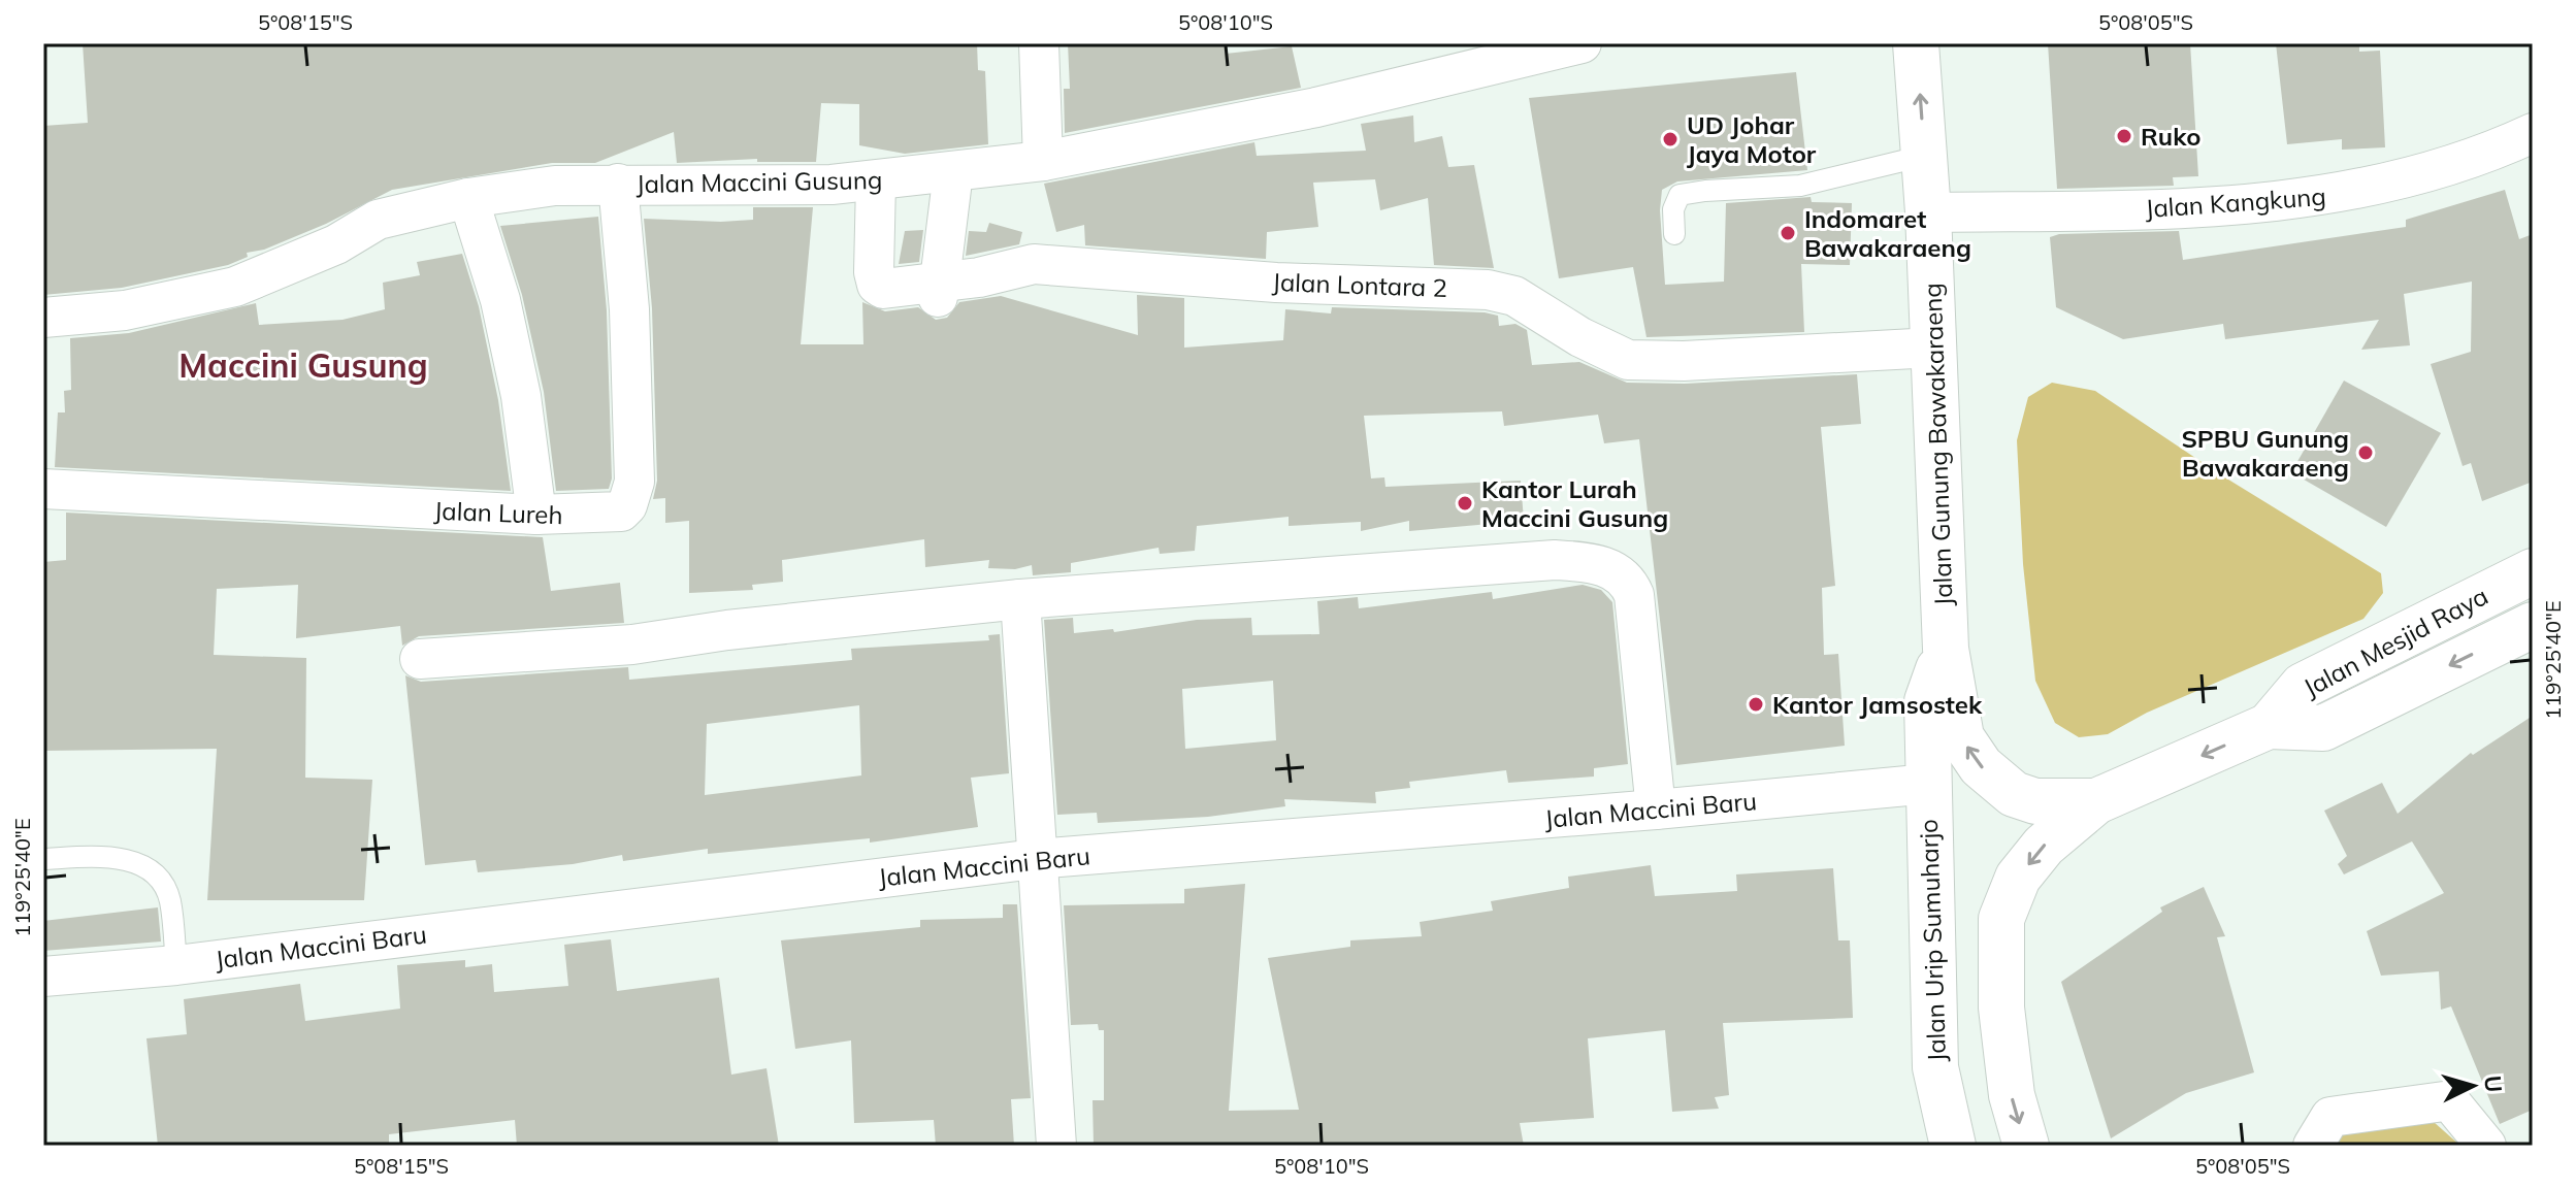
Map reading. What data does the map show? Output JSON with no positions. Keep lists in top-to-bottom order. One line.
{"streets":{"highway":["Jalan Gunung Bawakaraeng","Jalan Mesjid Raya","Jalan Urip Sumuharjo"],"street":["Jalan Maccini Gusung","Jalan Kangkung","Jalan Lontara 2","Jalan Lureh","Jalan Maccini Baru"]},"crossings":[["Jalan Maccini Gusung","Jalan Lontara 2"],["Jalan Maccini Gusung","Jalan Lureh"],["Jalan Kangkung","Jalan Gunung Bawakaraeng"],["Jalan Lontara 2","Jalan Gunung Bawakaraeng"],["Jalan Gunung Bawakaraeng","Jalan Mesjid Raya"],["Jalan Gunung Bawakaraeng","Jalan Maccini Baru"],["Jalan Gunung Bawakaraeng","Jalan Urip Sumuharjo"],["Jalan Maccini Baru","Jalan Urip Sumuharjo"]],"districts":["Maccini Gusung"],"places":["Ruko","UD Johar Jaya Motor","Indomaret Bawakaraeng","SPBU Gunung Bawakaraeng","Kantor Lurah Maccini Gusung","Kantor Jamsostek"],"north":"right","coordinates":["5°08'15\"S","5°08'10\"S","5°08'05\"S","119°25'40\"E"]}
